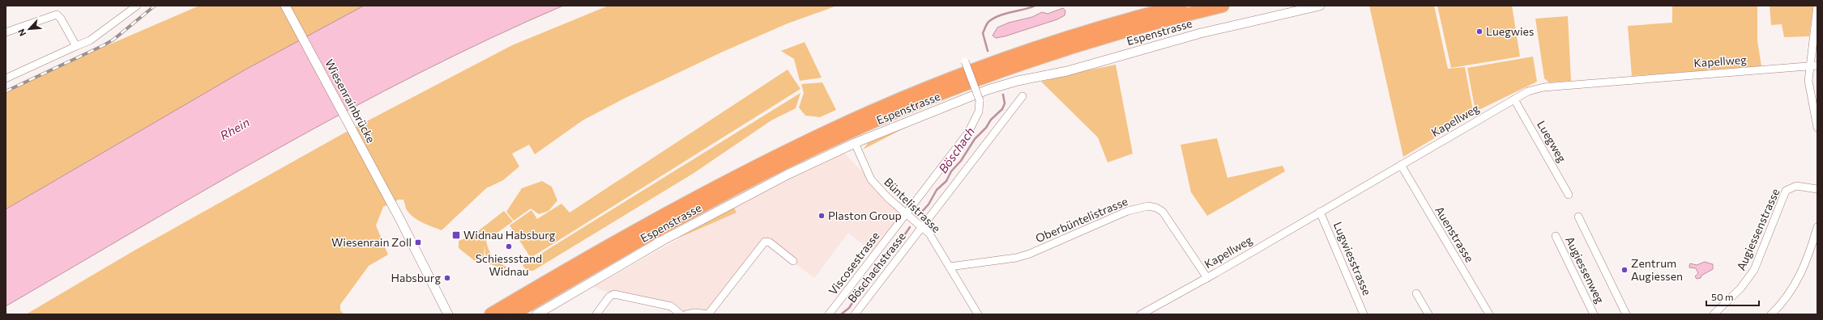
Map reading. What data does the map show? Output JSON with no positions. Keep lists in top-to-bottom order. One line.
{"streets":{"street":["Espenstrasse","Kapellweg","Wiesenrainbrücke","Luegweg","Büntelistrasse","Oberbüntelistrasse","Augiessenstrasse","Auenstrasse","Lugwiesstrasse","Viscosestrasse","Böschachstrasse","Augiessenweg"]},"crossings":[["Espenstrasse","Büntelistrasse"],["Kapellweg","Luegweg"],["Kapellweg","Oberbüntelistrasse"],["Kapellweg","Auenstrasse"],["Kapellweg","Lugwiesstrasse"],["Büntelistrasse","Oberbüntelistrasse"],["Büntelistrasse","Viscosestrasse"],["Büntelistrasse","Böschachstrasse"]],"water":["Rhein","Böschach"],"places":{"other":["Luegwies","Plaston Group","Schiessstand Widnau","Zentrum Augiessen","Habsburg"],"transit":["Widnau Habsburg","Wiesenrain Zoll"]},"scale_bar":"50 m","north":"bottom left"}
